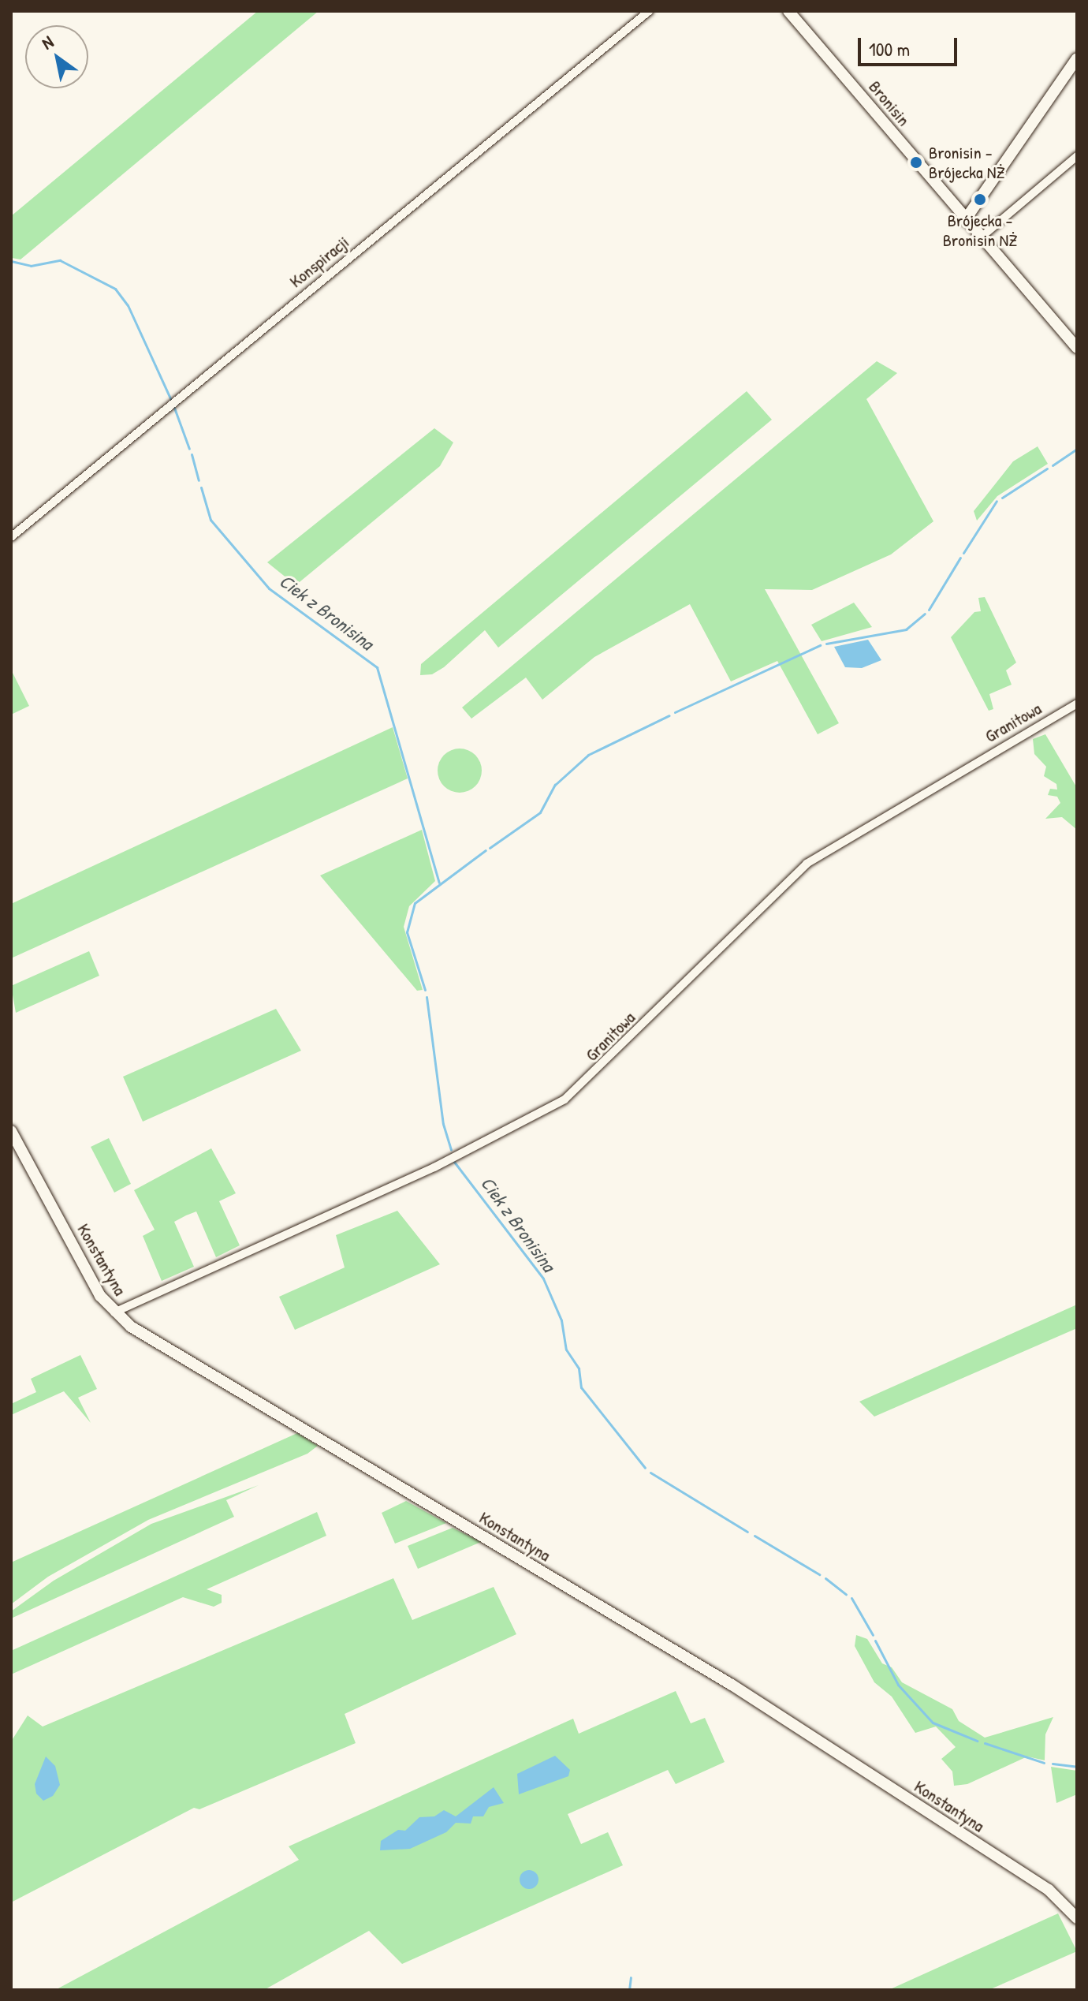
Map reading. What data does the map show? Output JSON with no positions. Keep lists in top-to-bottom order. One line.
{"streets":{"street":["Bronisin","Konspiracji","Granitowa","Konstantyna"]},"crossings":[["Granitowa","Konstantyna"]],"water":["Ciek z Bronisina"],"places":["Bronisin - Brójecka NŻ","Brójecka - Bronisin NŻ"],"scale_bar":"100 m","north":"top left"}
